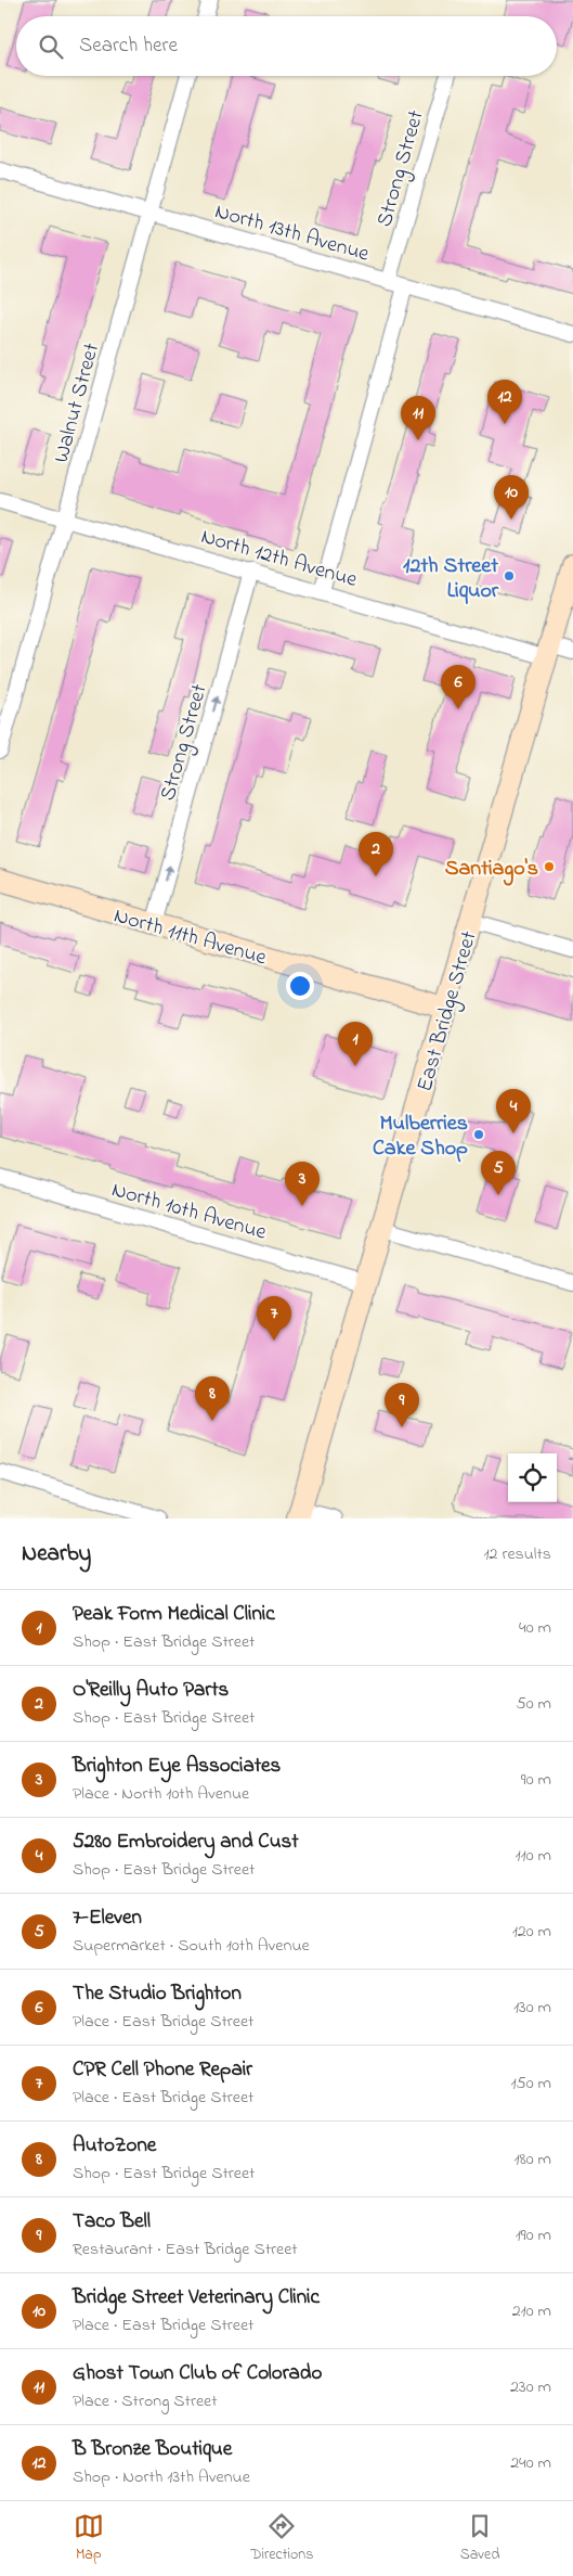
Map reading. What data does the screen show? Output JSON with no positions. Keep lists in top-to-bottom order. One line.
{"streets":{"main road":["North 11th Avenue","East Bridge Street"],"street":["Strong Street","North 13th Avenue","Walnut Street","North 12th Avenue","North 10th Avenue"]},"crossings":[["Strong Street","North 13th Avenue"],["Strong Street","North 12th Avenue"],["Strong Street","North 11th Avenue"],["North 13th Avenue","Walnut Street"],["Walnut Street","North 12th Avenue"],["North 12th Avenue","East Bridge Street"],["North 11th Avenue","East Bridge Street"],["East Bridge Street","North 10th Avenue"]],"one_way":["Strong Street"],"places":["12th Street Liquor","Santiago's","Mulberries Cake Shop"],"page":{"search":"Search here","pins":["12","11","10","6","2","1","4","5","3","7","8","9"],"heading":["Nearby","12 results"],"list":[{"mark":"1","name":"Peak Form Medical Clinic","note":"Shop · East Bridge Street","value":"40 m"},{"mark":"2","name":"O'Reilly Auto Parts","note":"Shop · East Bridge Street","value":"50 m"},{"mark":"3","name":"Brighton Eye Associates","note":"Place · North 10th Avenue","value":"90 m"},{"mark":"4","name":"5280 Embroidery and Cust","note":"Shop · East Bridge Street","value":"110 m"},{"mark":"5","name":"7-Eleven","note":"Supermarket · South 10th Avenue","value":"120 m"},{"mark":"6","name":"The Studio Brighton","note":"Place · East Bridge Street","value":"130 m"},{"mark":"7","name":"CPR Cell Phone Repair","note":"Place · East Bridge Street","value":"150 m"},{"mark":"8","name":"AutoZone","note":"Shop · East Bridge Street","value":"180 m"},{"mark":"9","name":"Taco Bell","note":"Restaurant · East Bridge Street","value":"190 m"},{"mark":"10","name":"Bridge Street Veterinary Clinic","note":"Place · East Bridge Street","value":"210 m"},{"mark":"11","name":"Ghost Town Club of Colorado","note":"Place · Strong Street","value":"230 m"},{"mark":"12","name":"B Bronze Boutique","note":"Shop · North 13th Avenue","value":"240 m"}],"nav":["Map","Directions","Saved"]}}
